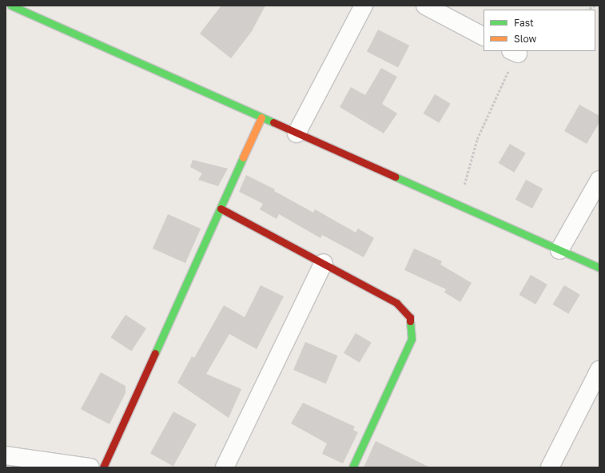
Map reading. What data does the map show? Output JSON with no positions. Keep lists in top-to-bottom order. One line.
{"legend":["Fast","Slow"]}
